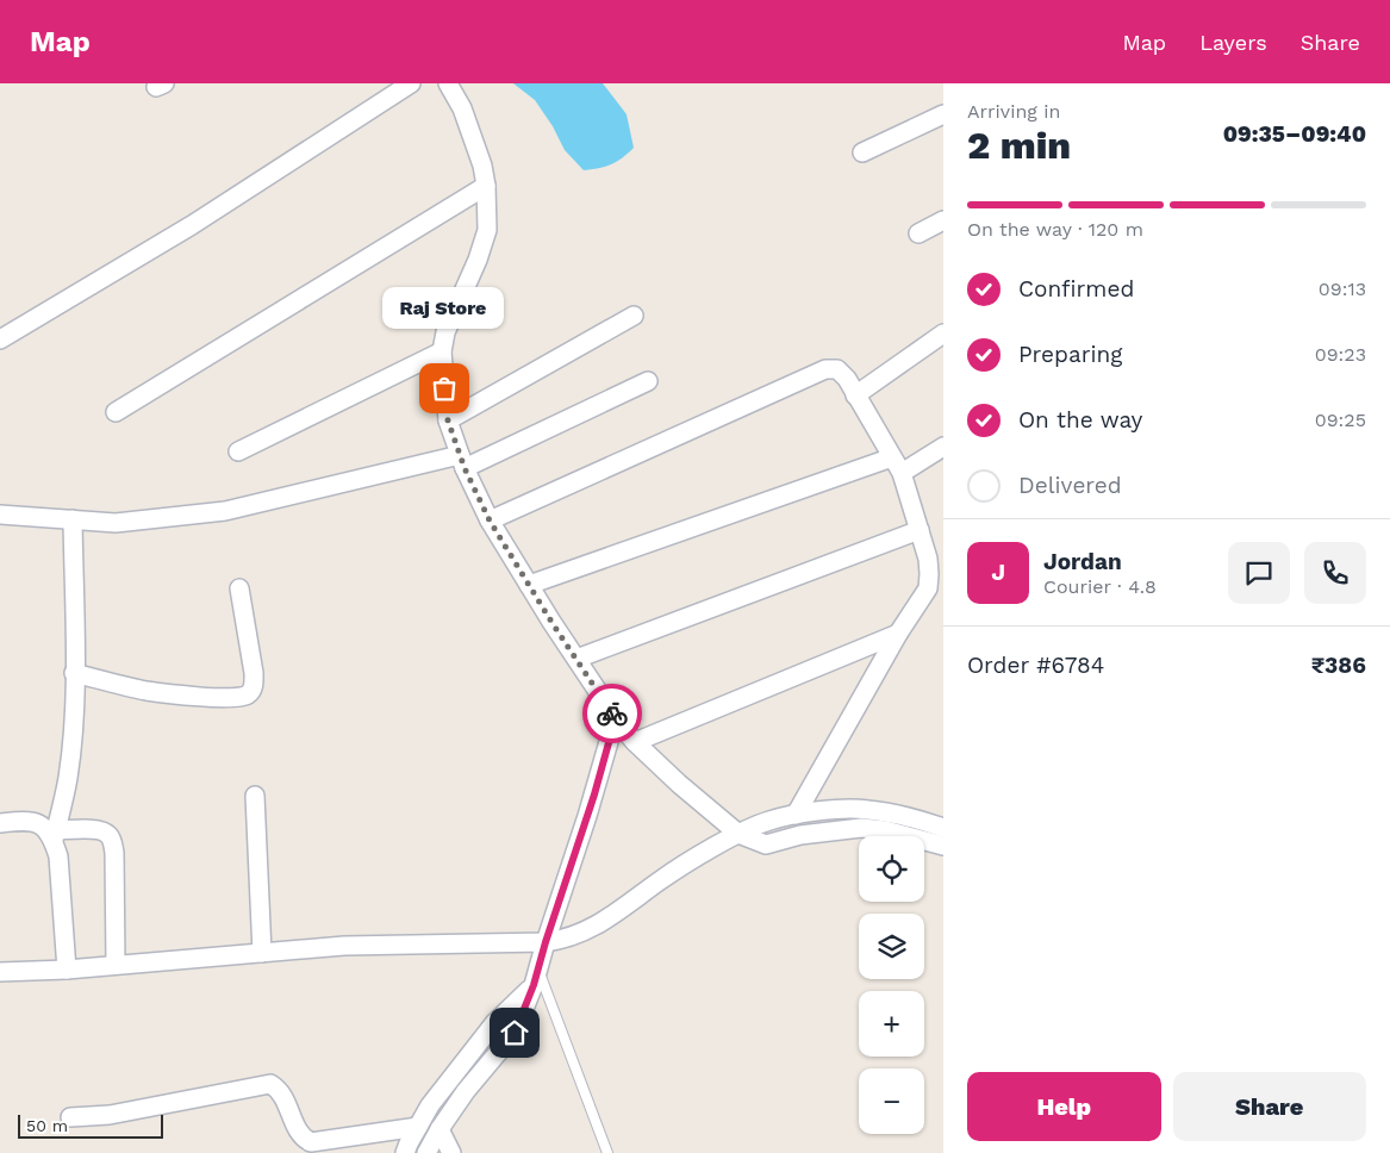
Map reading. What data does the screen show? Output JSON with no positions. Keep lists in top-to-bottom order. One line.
{"places":["Raj Store"],"scale_bar":"50 m","page":{"header":"Map","nav":["Map","Layers","Share"],"heading":["2 min","Arriving in","09:35–09:40"],"panel":["Jordan","Courier · 4.8","Order #6784","₹386"],"bar":"On the way · 120 m","list":[["Confirmed","09:13"],["Preparing","09:23"],["On the way","09:25"],"Delivered"],"bubble":"Raj Store","round":"J","map_buttons":["+","−"],"buttons":["Help","Share"],"scale":"50 m"}}
